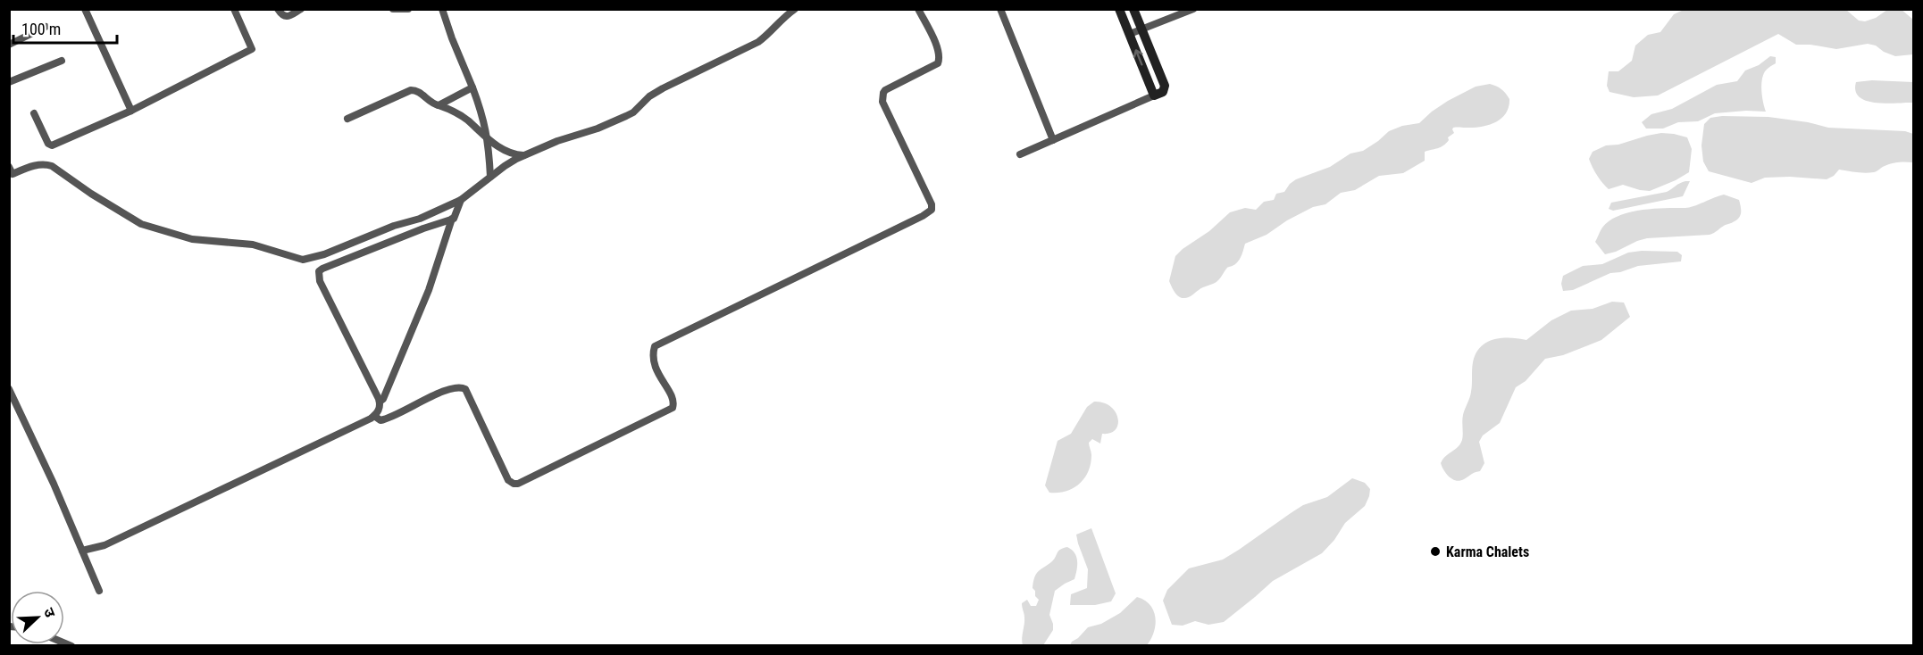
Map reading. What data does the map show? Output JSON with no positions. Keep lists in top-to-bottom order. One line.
{"places":["Karma Chalets"],"scale_bar":"100 m","north":"top right"}
